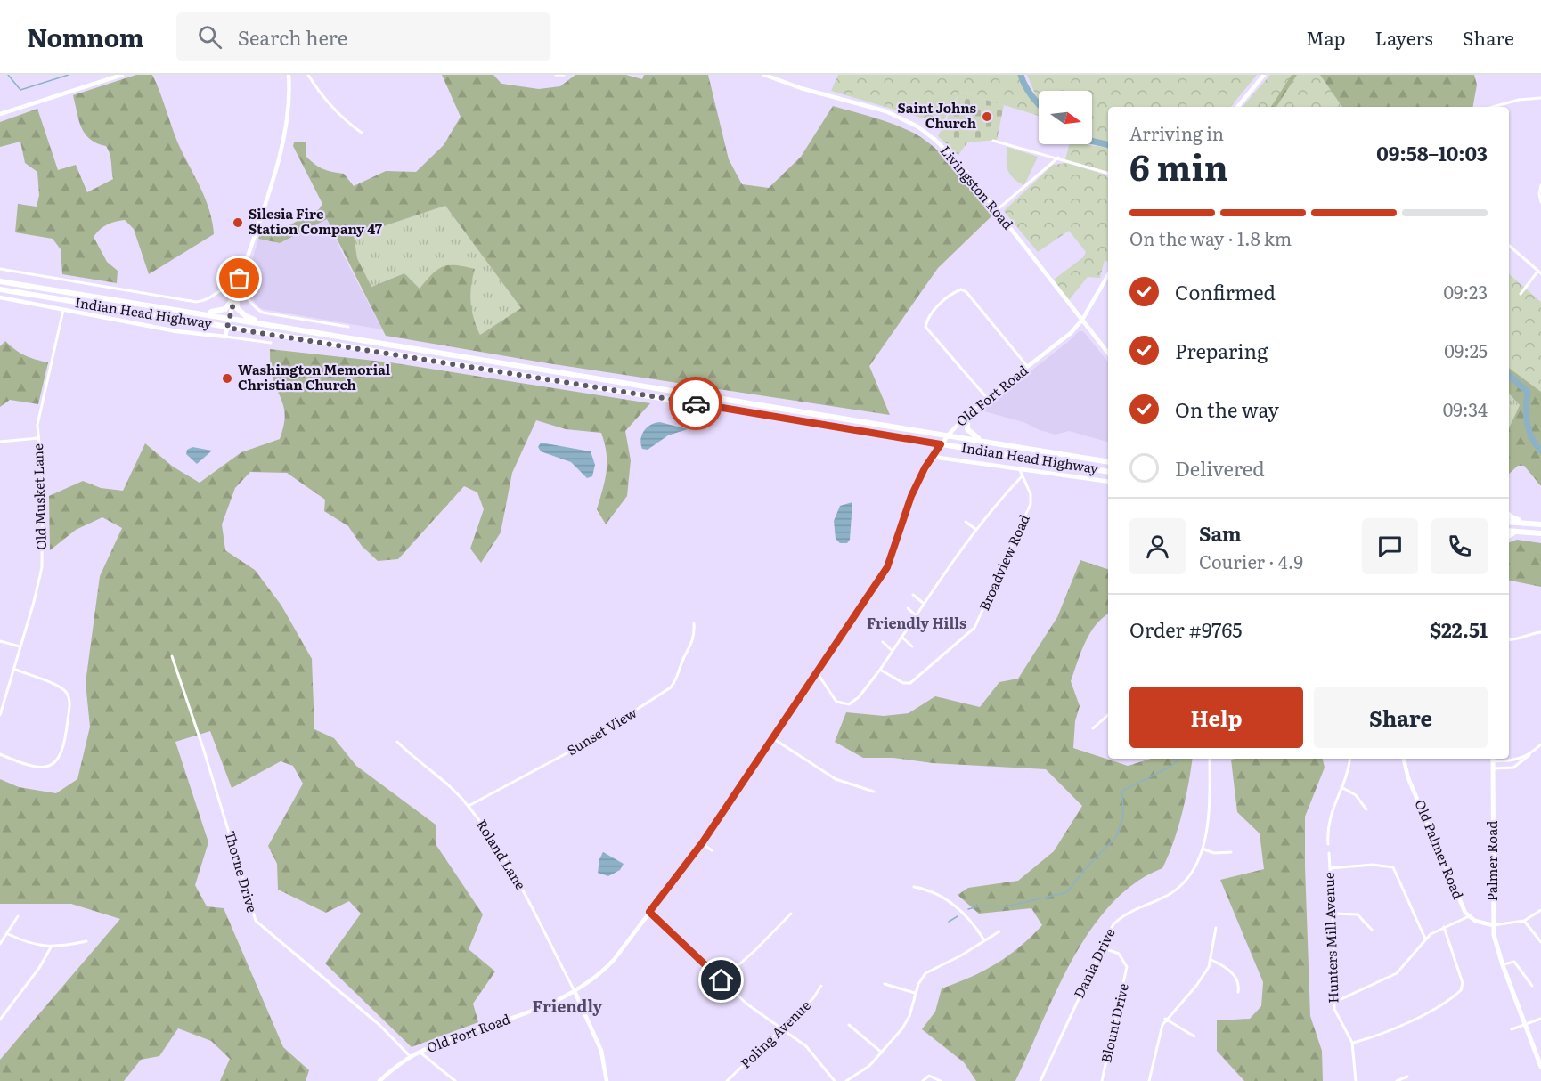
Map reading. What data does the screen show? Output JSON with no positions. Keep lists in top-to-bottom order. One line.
{"streets":{"highway":["Indian Head Highway"],"main road":["Livingston Road","Old Fort Road","Old Palmer Road","Palmer Road"],"street":["Old Musket Lane","Broadview Road","Sunset View","Roland Lane","Thorne Drive","Hunters Mill Avenue","Dania Drive","Blount Drive","Poling Avenue"]},"crossings":[["Livingston Road","Old Fort Road"],["Indian Head Highway","Old Fort Road"],["Old Fort Road","Roland Lane"],["Old Fort Road","Thorne Drive"],["Sunset View","Roland Lane"],["Dania Drive","Blount Drive"]],"districts":["Friendly Hills","Friendly"],"places":["Saint Johns Church","Silesia Fire Station Company 47","Washington Memorial Christian Church"],"north":"right","page":{"header":"Nomnom","search":"Search here","nav":["Map","Layers","Share"],"heading":["6 min","Arriving in","09:58–10:03"],"panel":["Sam","Courier · 4.9","Order #9765","$22.51"],"bar":"On the way · 1.8 km","list":[["Confirmed","09:23"],["Preparing","09:25"],["On the way","09:34"],"Delivered"],"buttons":["Help","Share"]}}
